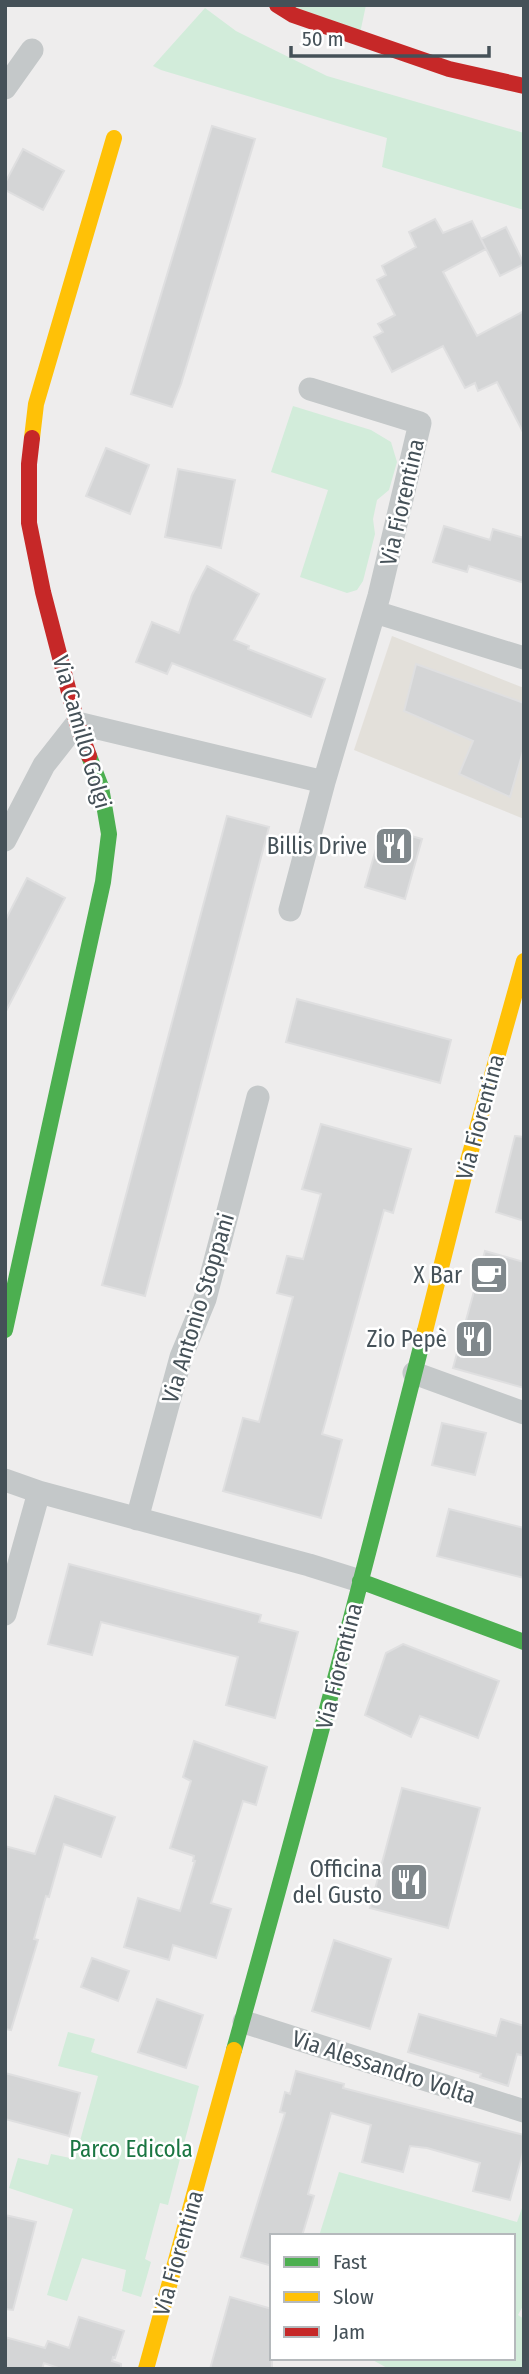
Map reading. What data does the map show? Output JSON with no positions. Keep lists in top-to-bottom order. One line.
{"streets":{"main road":["Via Fiorentina","Via Camillo Golgi"],"street":["Via Antonio Stoppani","Via Alessandro Volta"]},"crossings":[["Via Fiorentina","Via Alessandro Volta"]],"parks":["Parco Edicola"],"places":{"restaurant":["Billis Drive","Zio Pepè","Officina del Gusto"],"cafe":["X Bar"]},"legend":["Fast","Slow","Jam"],"scale_bar":"50 m"}
